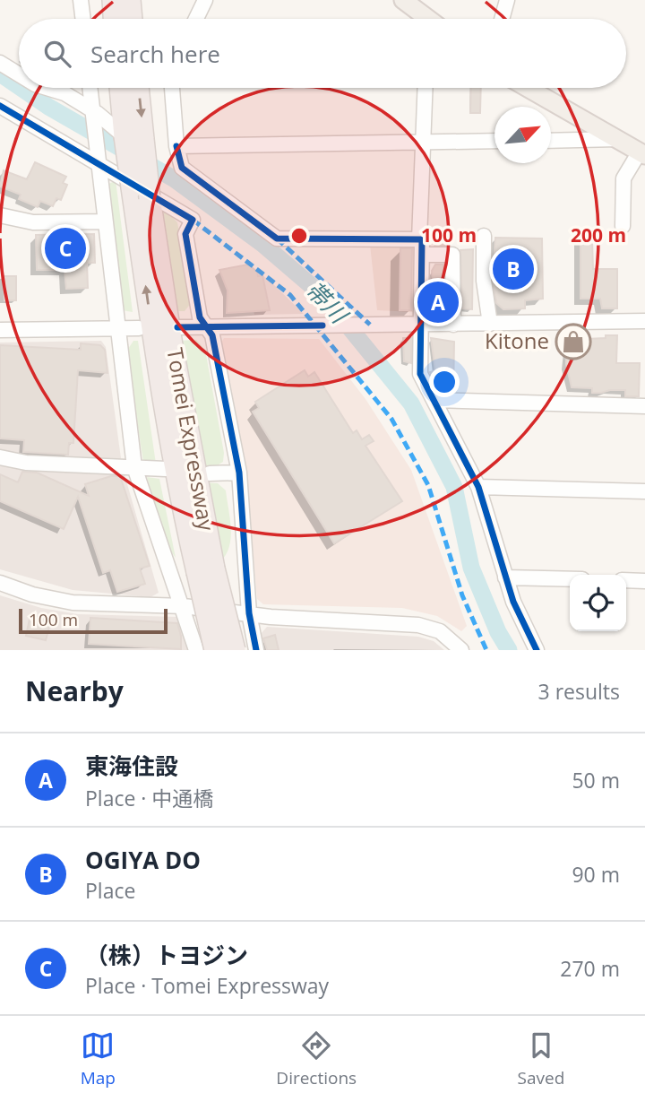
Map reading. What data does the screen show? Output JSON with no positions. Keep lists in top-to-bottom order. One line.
{"streets":{"highway":["Tomei Expressway"]},"water":["帯川"],"places":{"shop":["Kitone"]},"scale_bar":"100 m","north":"top right","page":{"search":"Search here","pins":["C","B","A"],"scale":"100 m","heading":["Nearby","3 results"],"list":[{"mark":"A","name":"東海住設","note":"Place · 中通橋","value":"50 m"},{"mark":"B","name":"OGIYA DO","note":"Place","value":"90 m"},{"mark":"C","name":"（株）トヨジン","note":"Place · Tomei Expressway","value":"270 m"}],"nav":["Map","Directions","Saved"]},"rings":["100 m","200 m"]}
